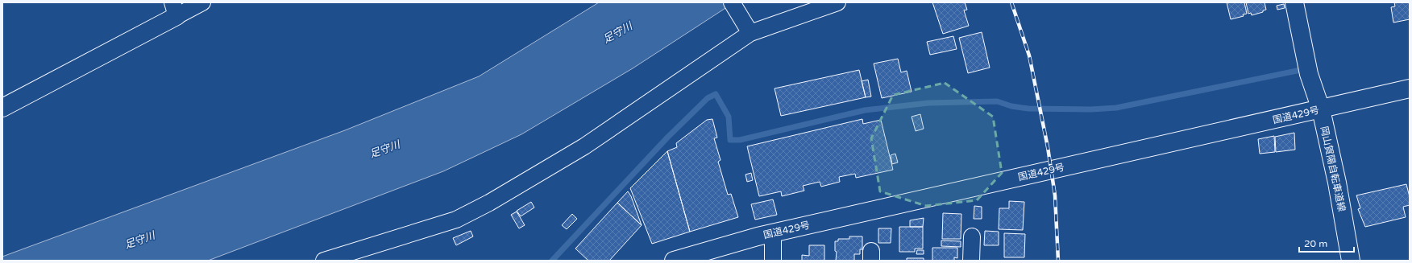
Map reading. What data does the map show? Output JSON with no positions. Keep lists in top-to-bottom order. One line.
{"streets":{"main road":["国道429号","岡山賀陽自転車道線"]},"crossings":[["国道429号","岡山賀陽自転車道線"]],"water":["足守川"],"scale_bar":"20 m"}
